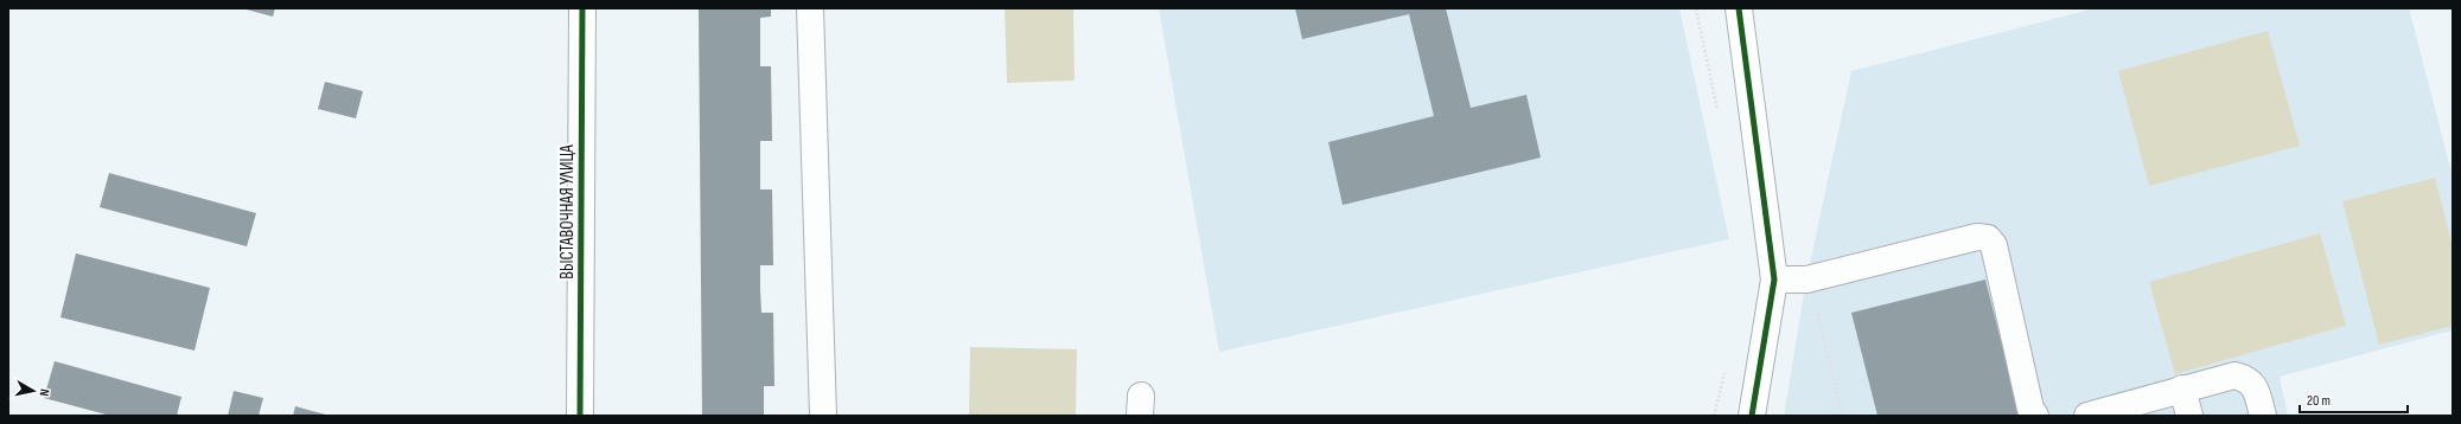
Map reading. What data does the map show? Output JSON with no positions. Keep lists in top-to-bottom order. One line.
{"streets":{"street":["ВЫСТАВОЧНАЯ УЛИЦА"]},"scale_bar":"20 m","north":"right"}
